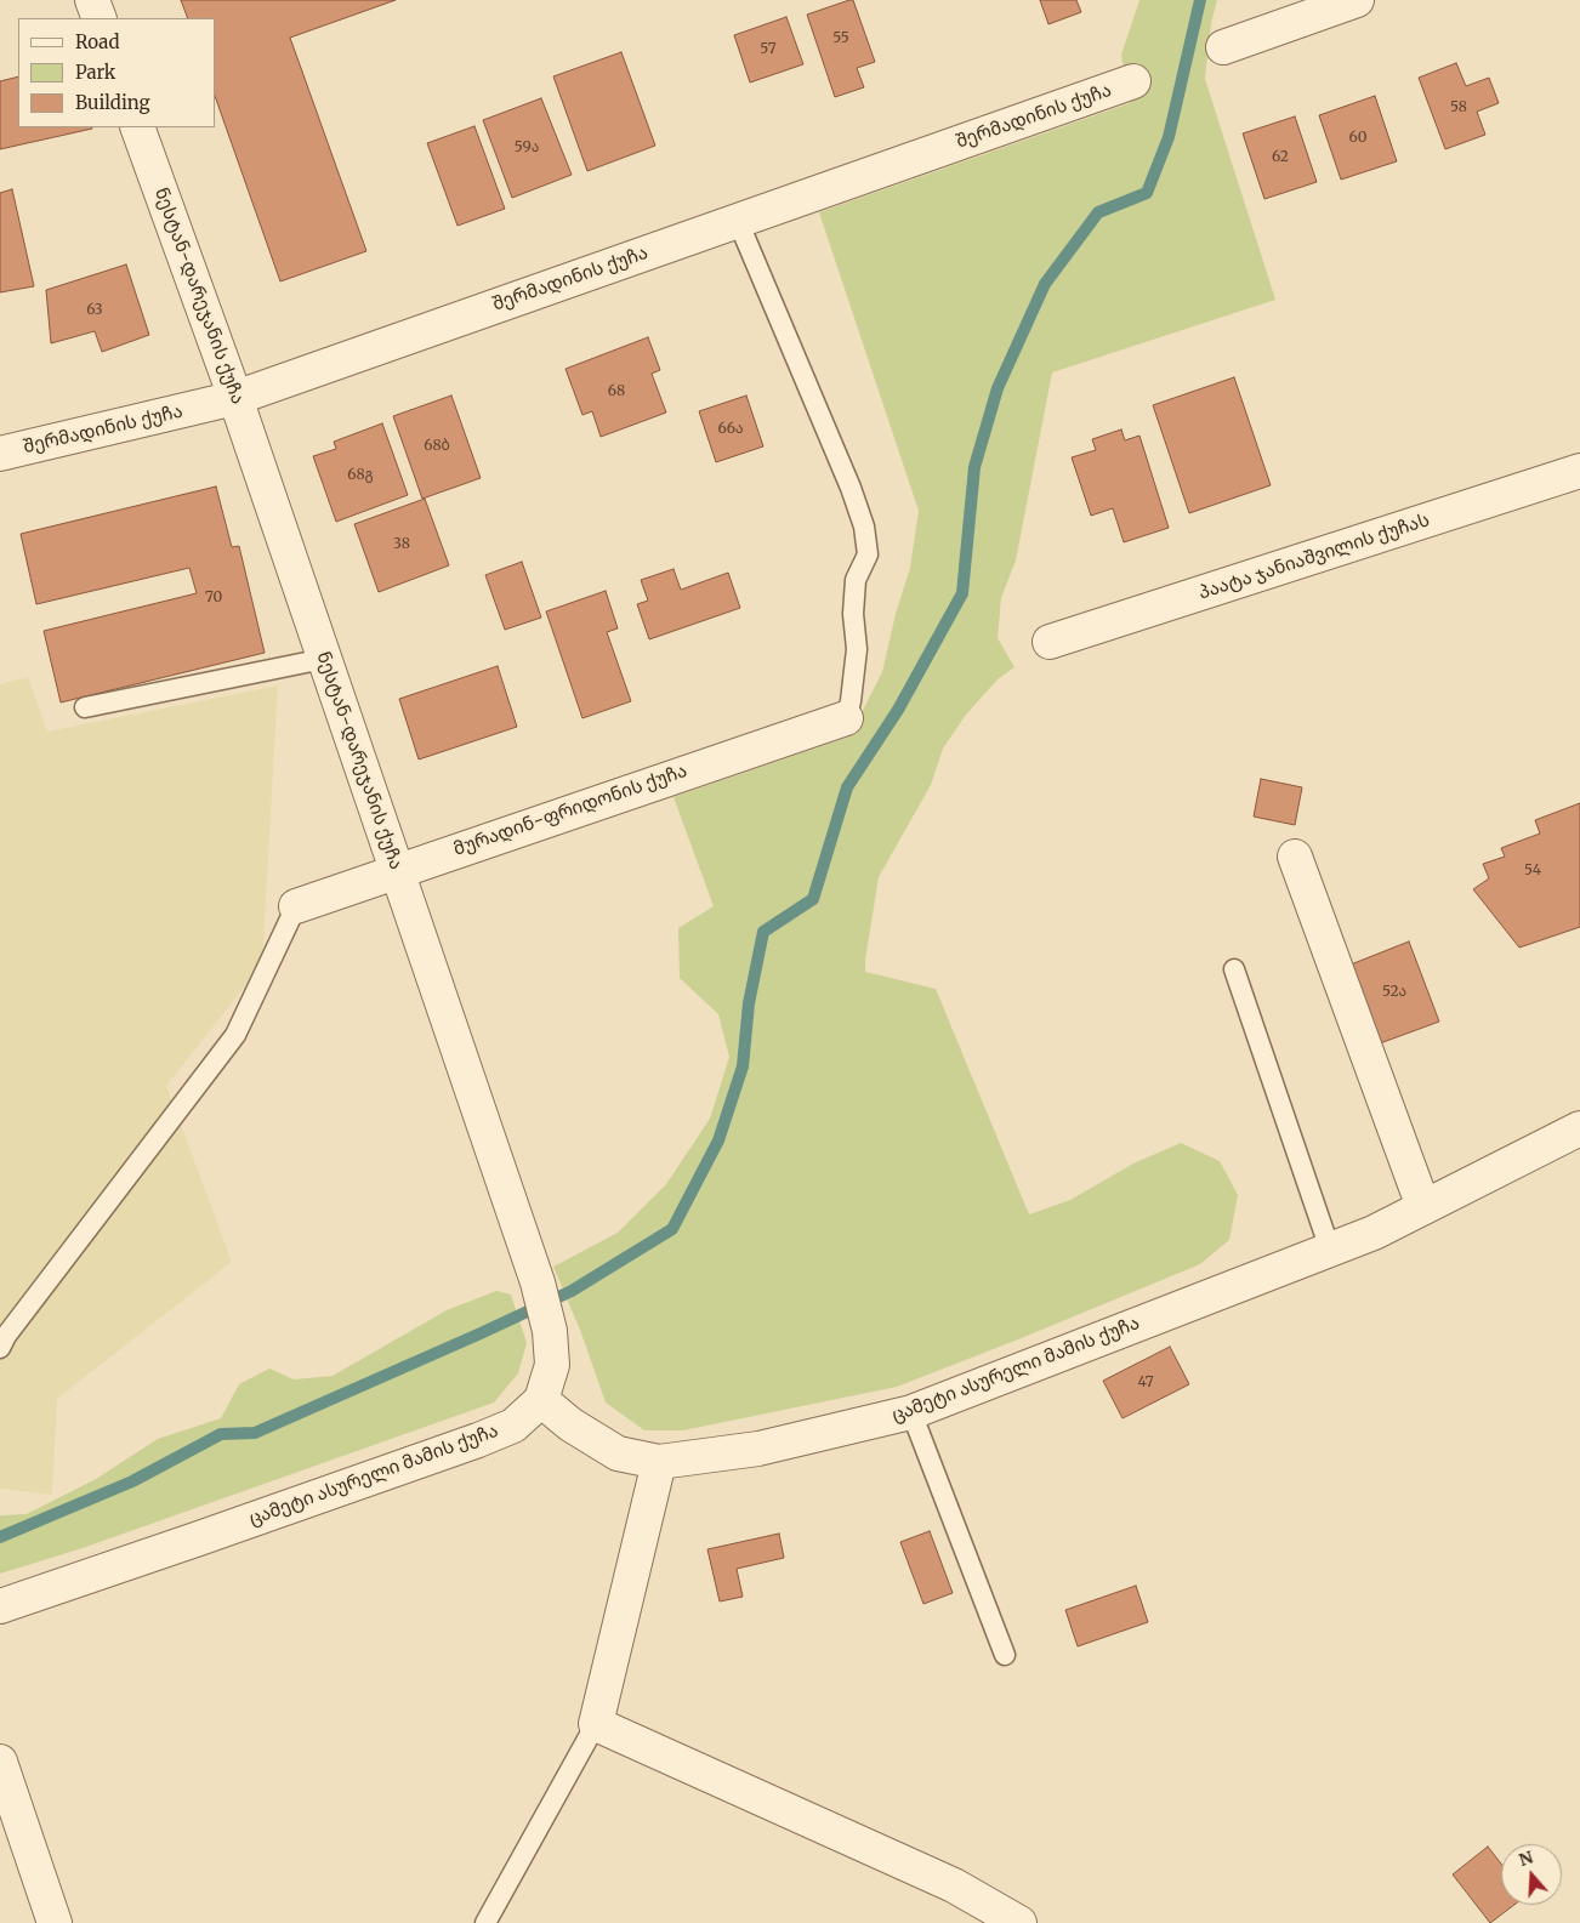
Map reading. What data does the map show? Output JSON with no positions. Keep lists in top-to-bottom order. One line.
{"streets":{"street":["შერმადინის ქუჩა","ნესტან-დარეჯანის ქუჩა","პაატა ჯანიაშვილის ქუჩას","მურადინ-ფრიდონის ქუჩა","ცამეტი ასურელი მამის ქუჩა"]},"crossings":[["შერმადინის ქუჩა","ნესტან-დარეჯანის ქუჩა"],["ნესტან-დარეჯანის ქუჩა","მურადინ-ფრიდონის ქუჩა"],["ნესტან-დარეჯანის ქუჩა","ცამეტი ასურელი მამის ქუჩა"]],"house_numbers":["55","57","58","60","59ა","62","63","68","66ა","68ბ","68გ","38","70","54","52ა","47"],"legend":["Road","Park","Building"],"north":"top"}
